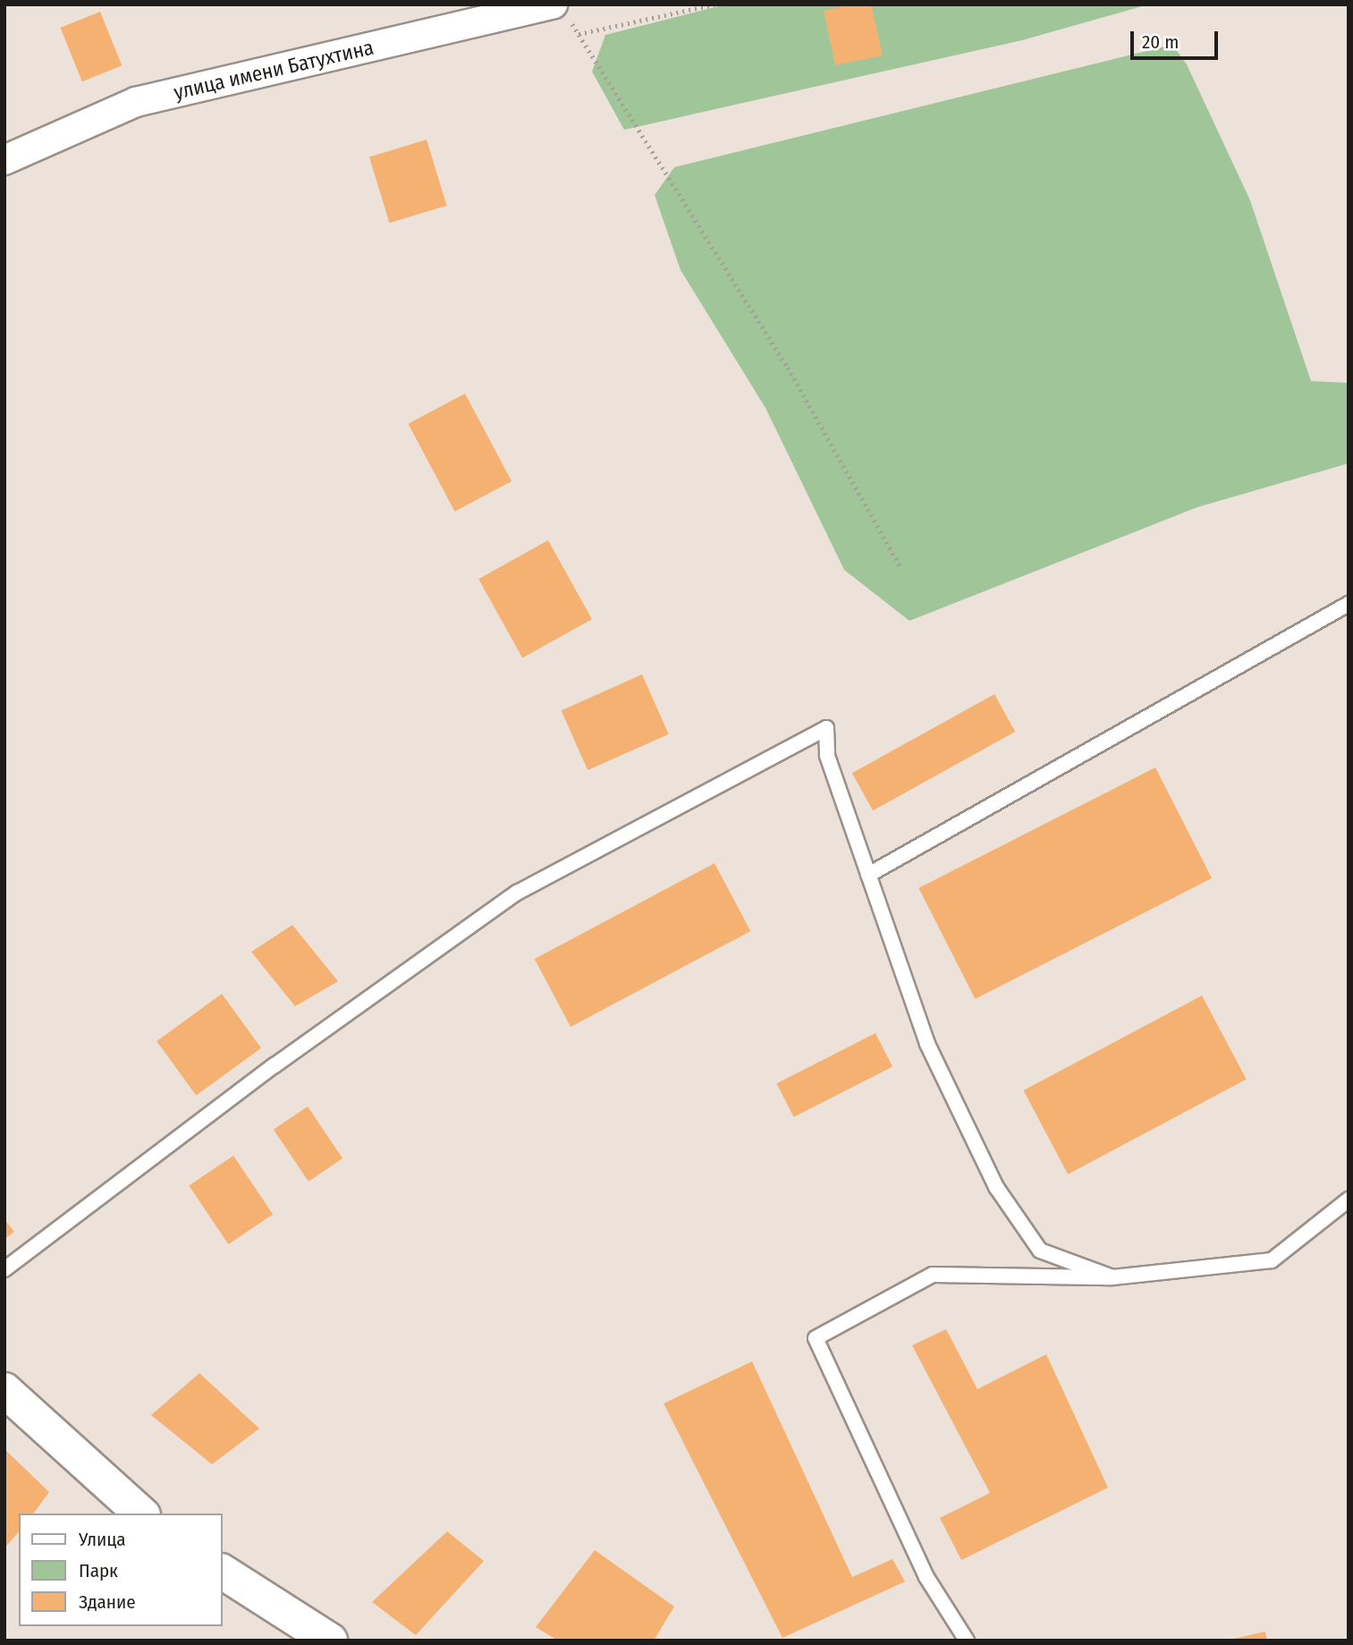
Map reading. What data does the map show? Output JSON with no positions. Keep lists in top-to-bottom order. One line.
{"streets":{"street":["улица имени Батухтина"]},"legend":["Улица","Парк","Здание"],"scale_bar":"20 m"}
